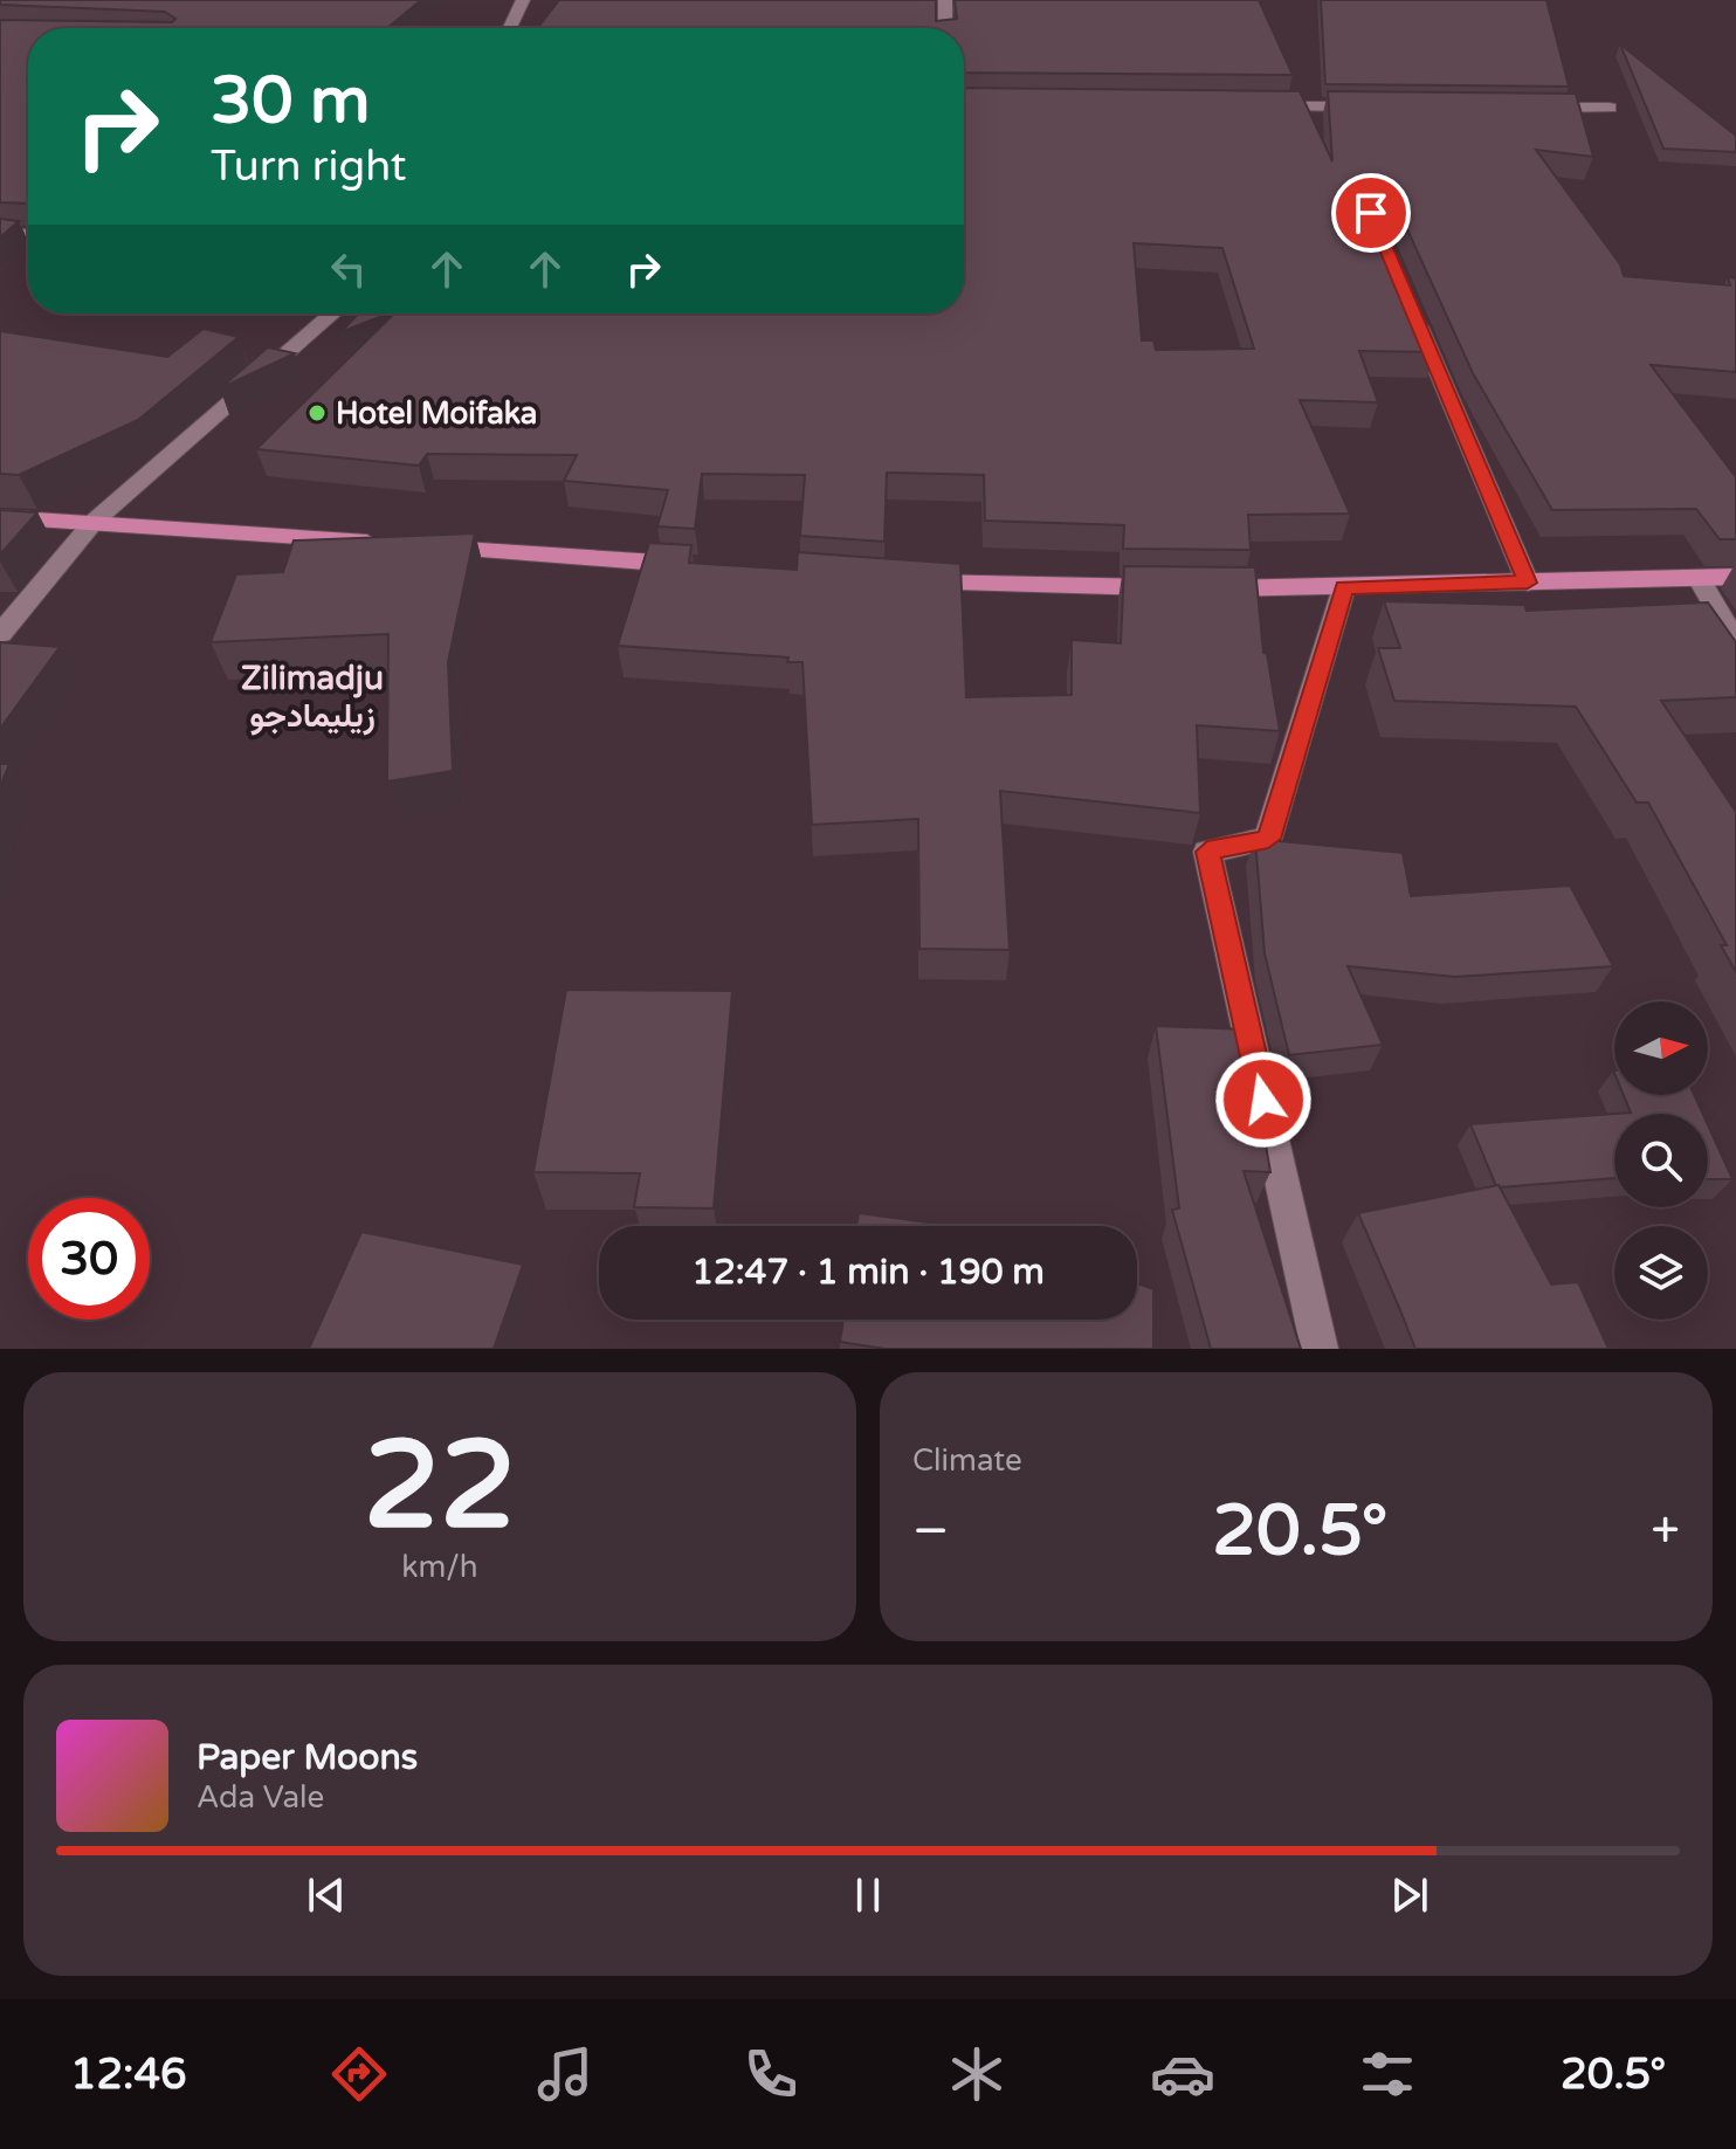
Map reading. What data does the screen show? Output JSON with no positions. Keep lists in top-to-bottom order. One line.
{"districts":["Zilimadju زيليمادجو"],"places":["Hotel Moifaka"],"north":"right","page":{"turn":["30 m","Turn right"],"limit":"30","trip":"12:47 · 1 min · 190 m","tile":[["22","km/h"],"Climate"],"heat":["−","20.5°","+"],"song":["Paper Moons","Ada Vale"],"tabs":["12:46","20.5°"]}}
